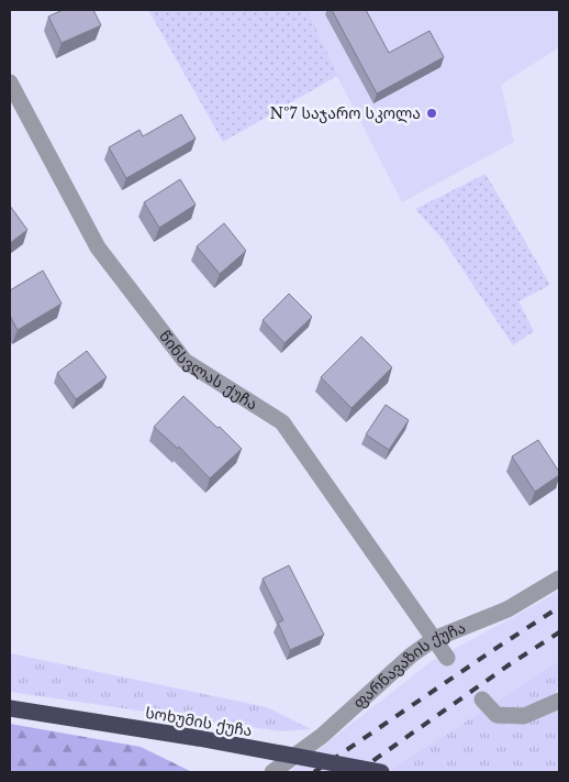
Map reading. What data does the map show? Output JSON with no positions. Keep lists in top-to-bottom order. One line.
{"streets":{"highway":["სოხუმის ქუჩა"],"street":["წინსვლას ქუჩა","ფარნავაზის ქუჩა"]},"crossings":[["წინსვლას ქუჩა","ფარნავაზის ქუჩა"]],"places":["№7 საჯარო სკოლა"]}
